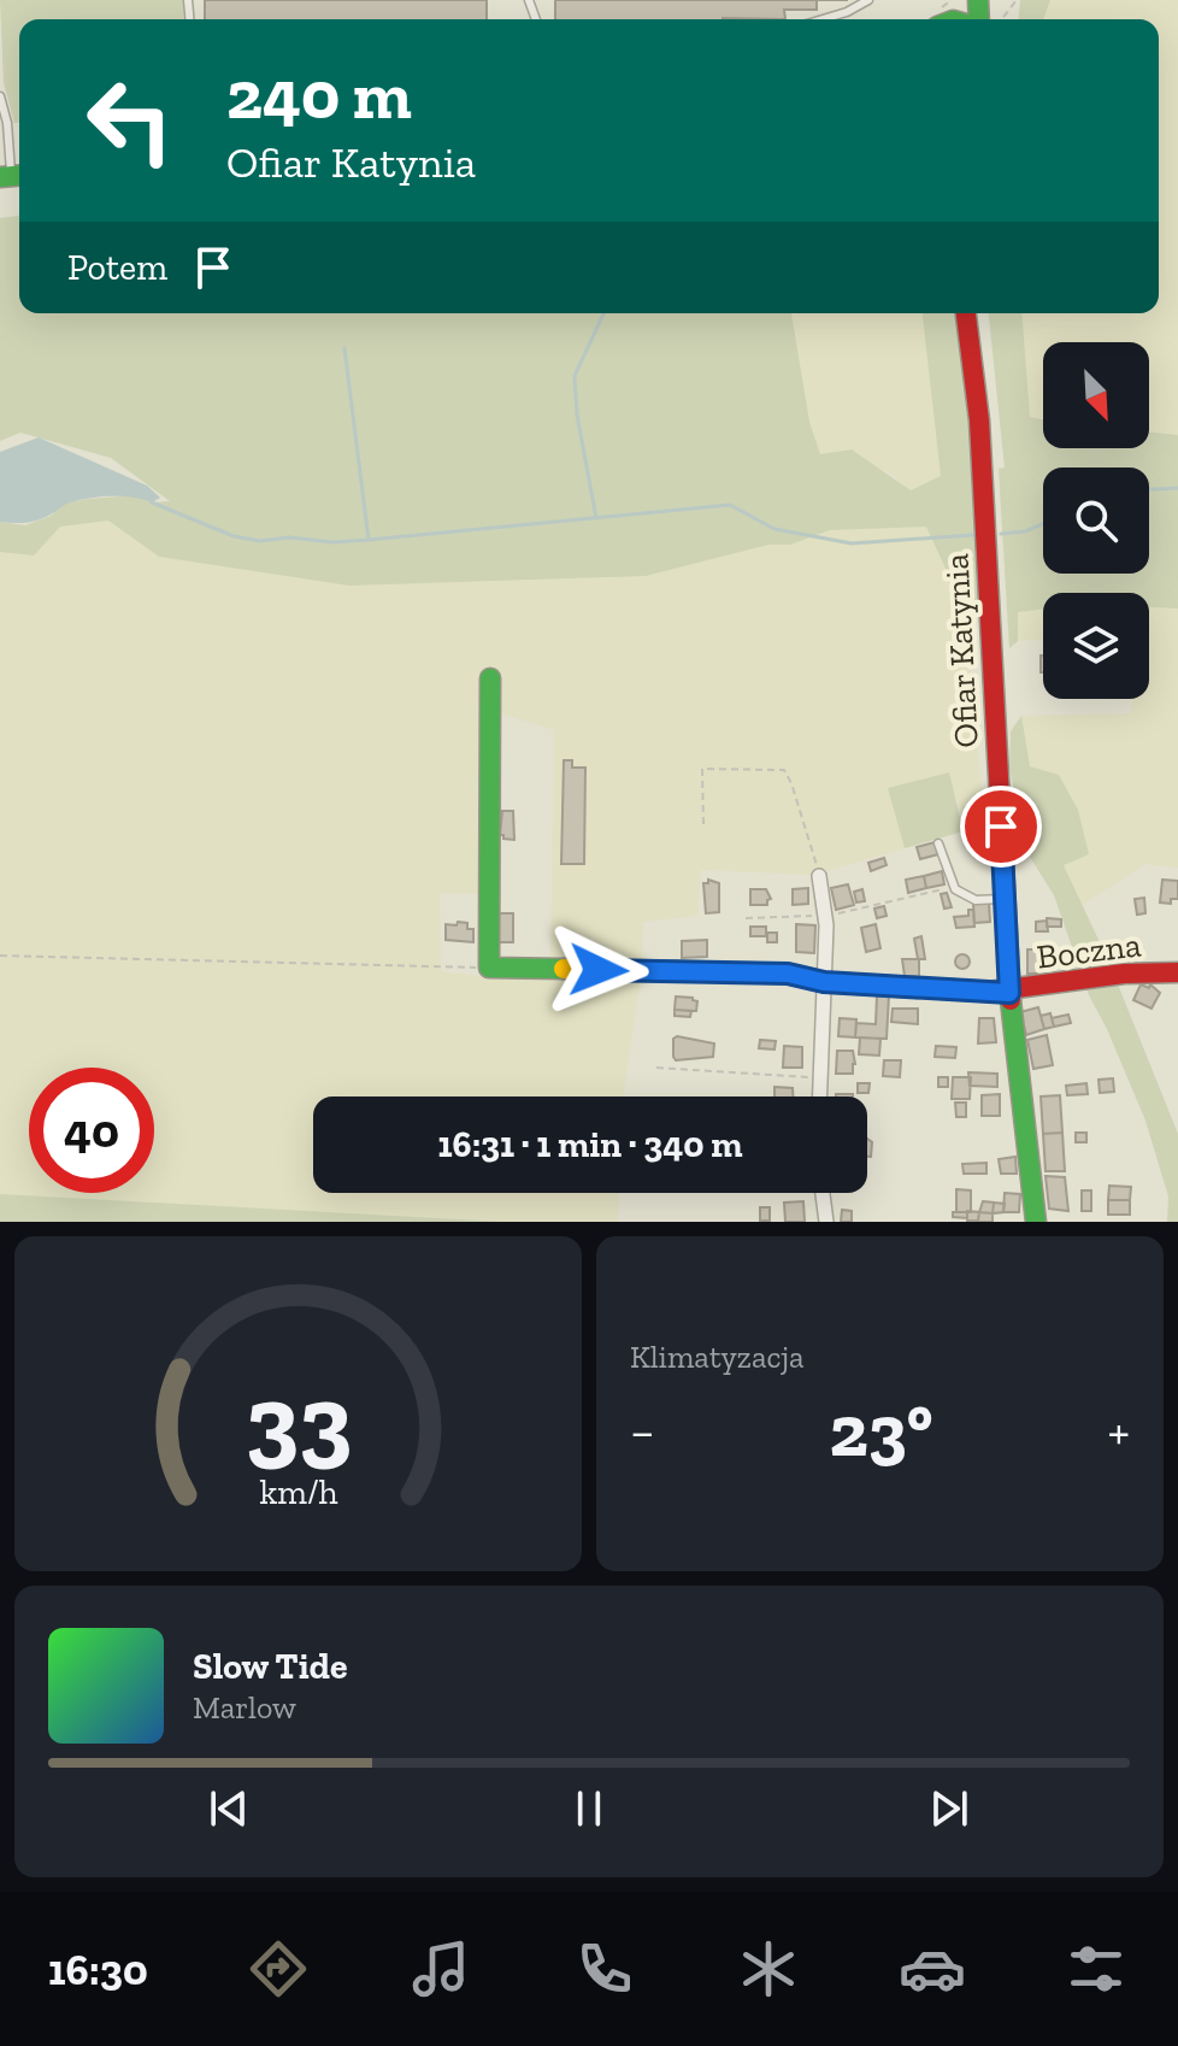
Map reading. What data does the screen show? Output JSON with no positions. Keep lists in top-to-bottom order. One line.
{"streets":{"street":["Ofiar Katynia","Boczna"]},"crossings":[["Ofiar Katynia","Boczna"]],"north":"bottom right","page":{"turn":["240 m","Ofiar Katynia"],"then":"Potem","limit":"40","trip":"16:31 · 1 min · 340 m","tile":"Klimatyzacja","heat":["−","23°","+"],"song":["Slow Tide","Marlow"],"tabs":"16:30","gauge":["33","km/h"]}}
